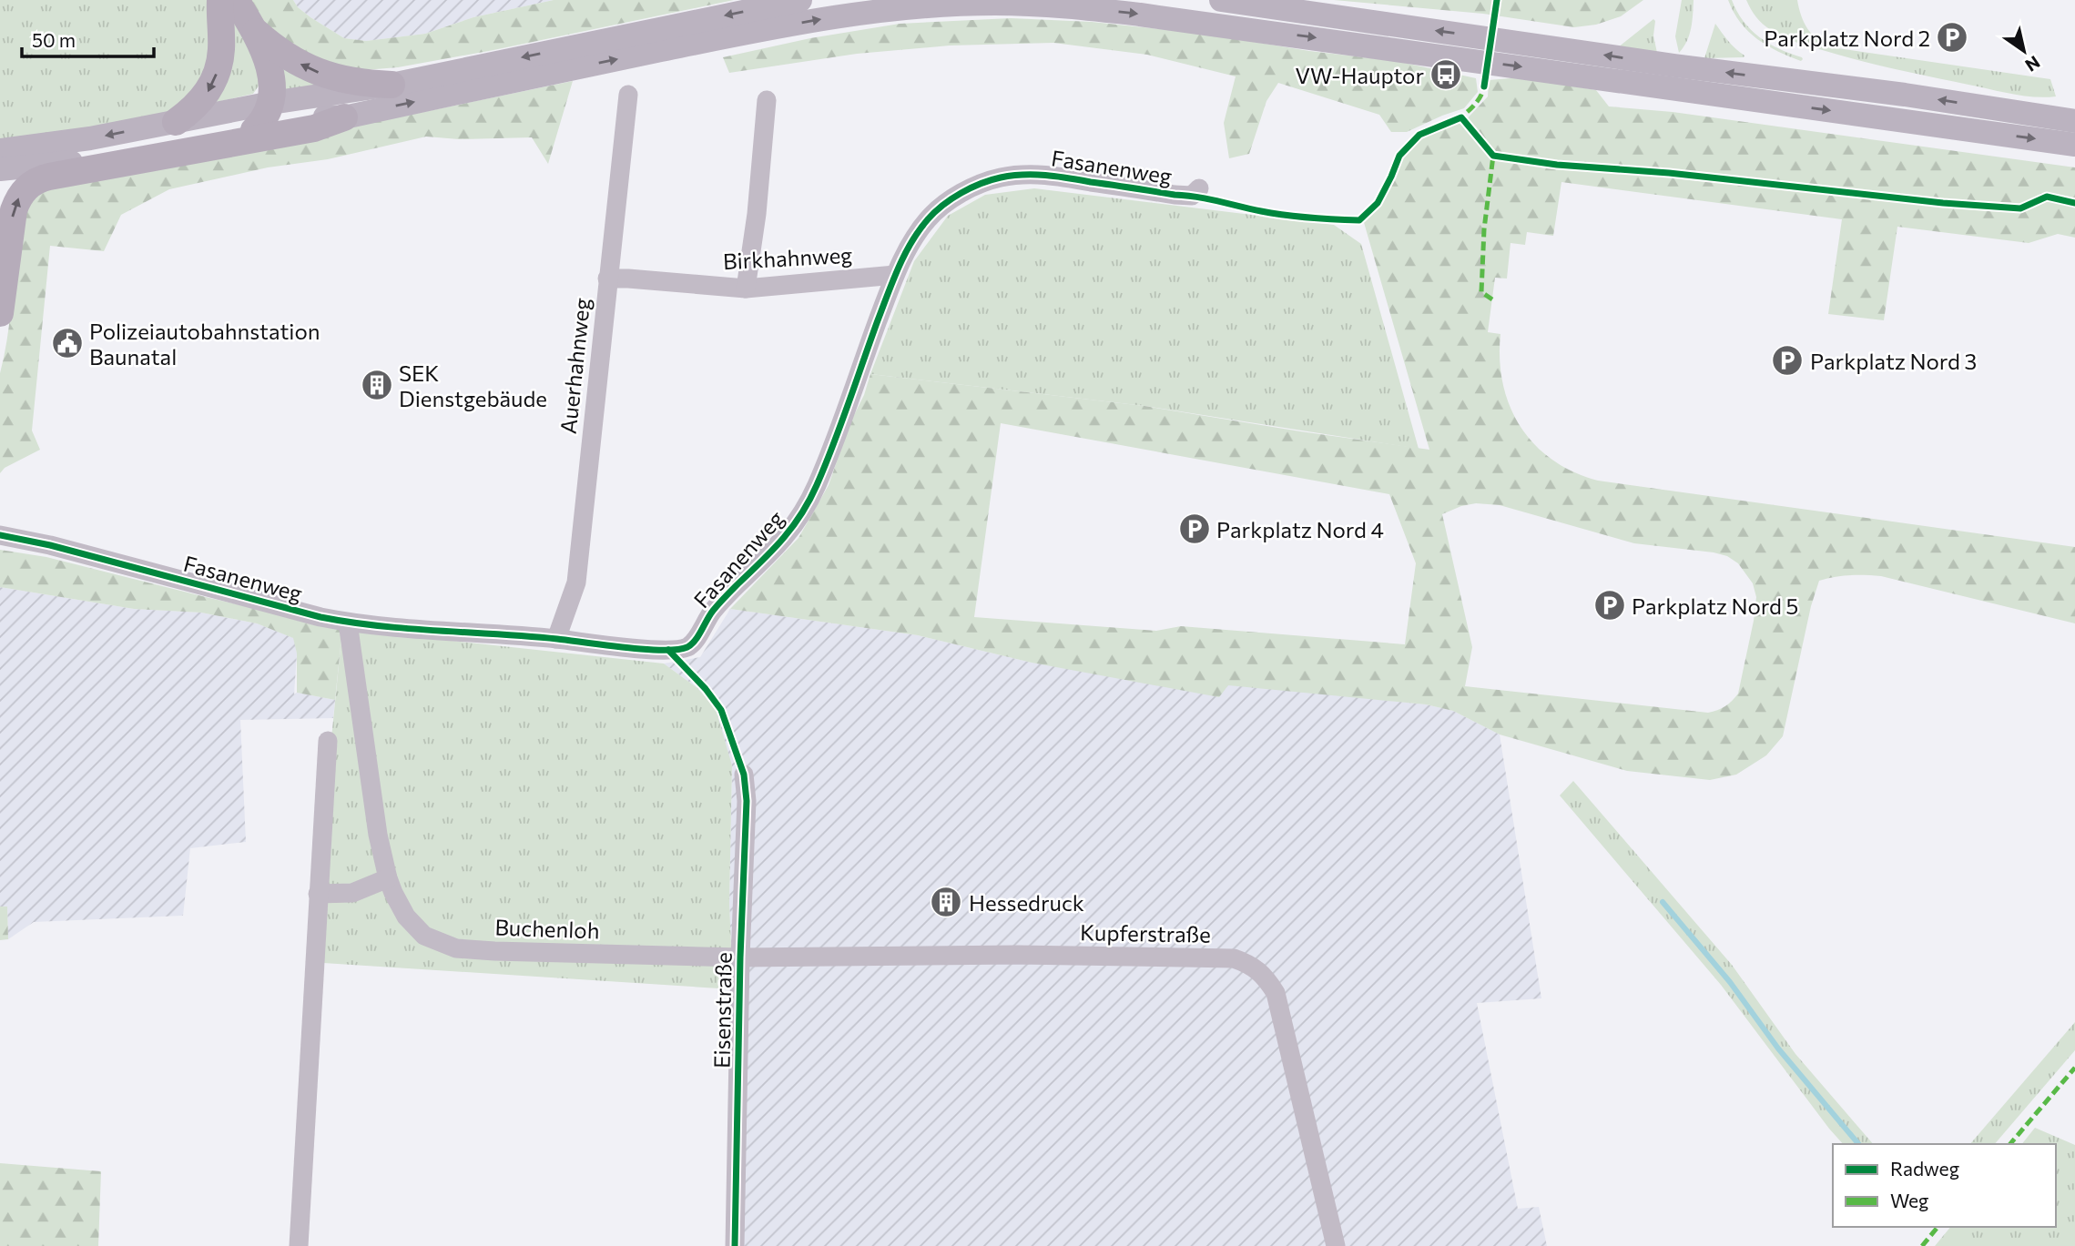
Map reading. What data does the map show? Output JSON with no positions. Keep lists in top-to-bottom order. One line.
{"streets":{"street":["Fasanenweg","Birkhahnweg","Auerhahnweg","Buchenloh","Kupferstraße","Eisenstraße"]},"crossings":[["Fasanenweg","Birkhahnweg"],["Fasanenweg","Auerhahnweg"],["Fasanenweg","Buchenloh"],["Birkhahnweg","Auerhahnweg"],["Buchenloh","Kupferstraße"],["Buchenloh","Eisenstraße"],["Kupferstraße","Eisenstraße"]],"places":{"parking":["Parkplatz Nord 2","Parkplatz Nord 3","Parkplatz Nord 4","Parkplatz Nord 5"],"bus stop":["VW-Hauptor"],"public building":["Polizeiautobahnstation Baunatal"],"building":["SEK Dienstgebäude","Hessedruck"]},"legend":["Radweg","Weg"],"scale_bar":"50 m","north":"bottom right"}
